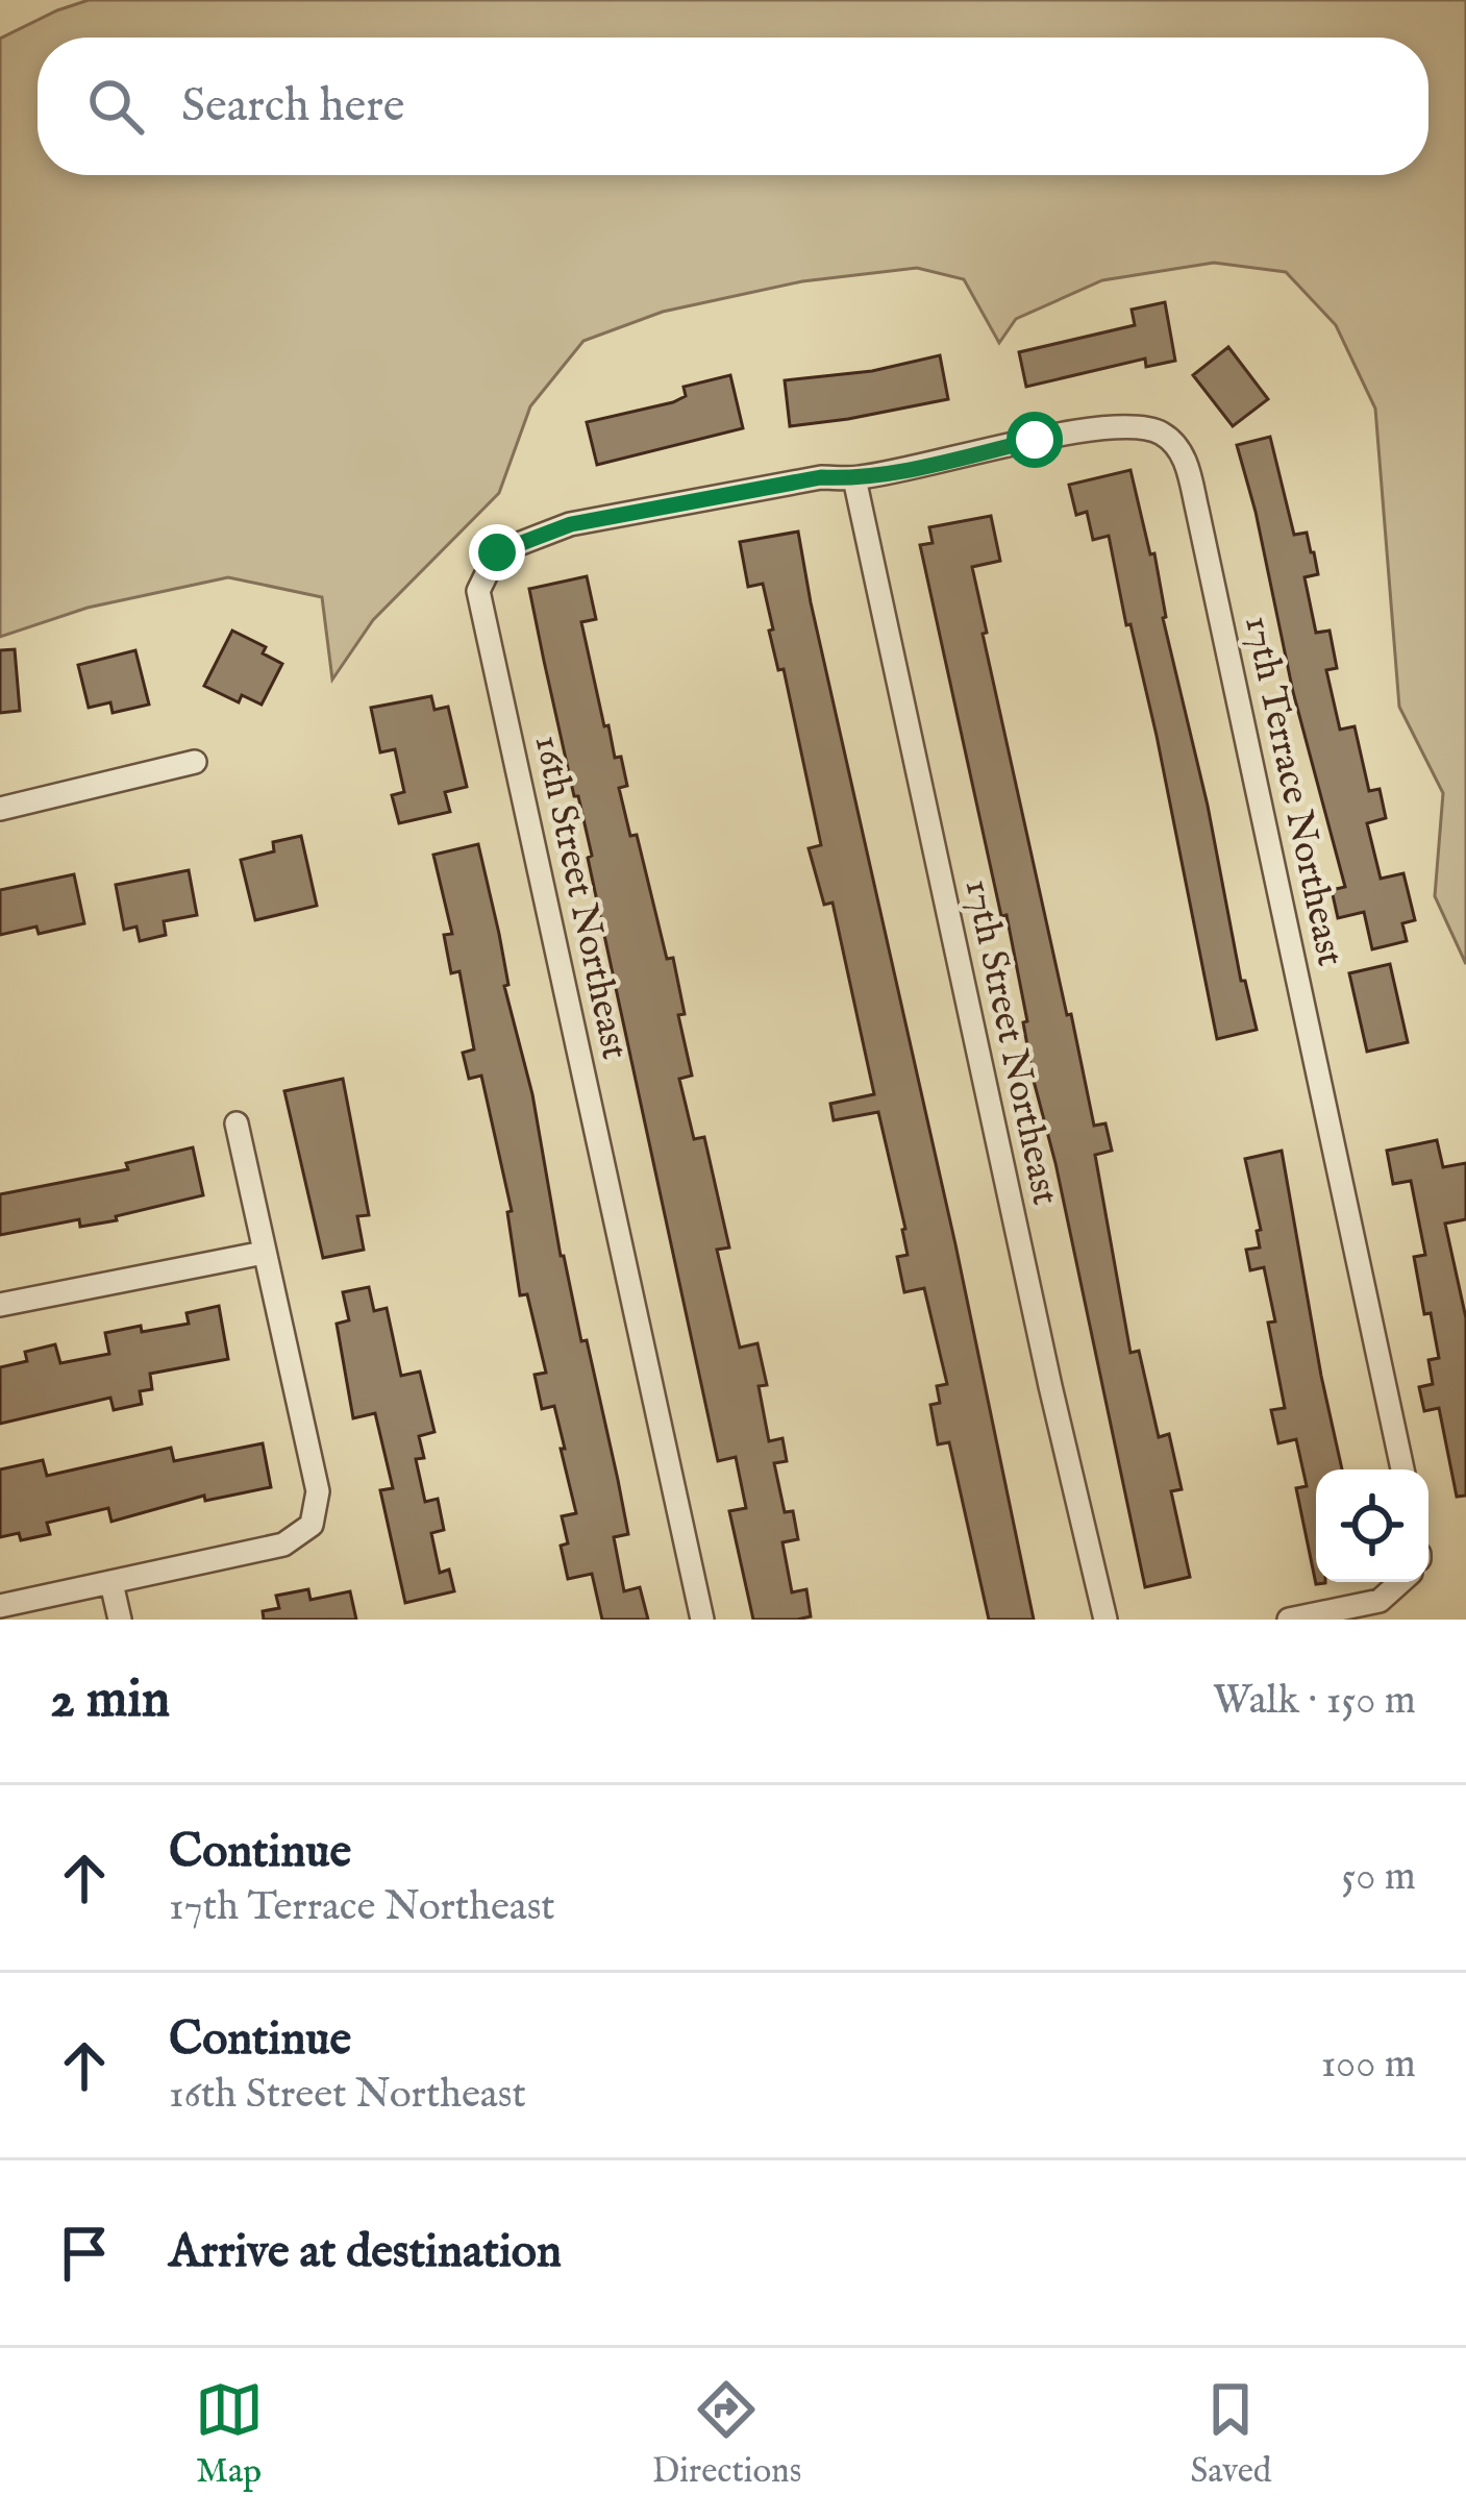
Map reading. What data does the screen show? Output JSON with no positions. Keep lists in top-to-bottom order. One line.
{"streets":{"street":["17th Terrace Northeast","16th Street Northeast","17th Street Northeast"]},"crossings":[["17th Terrace Northeast","16th Street Northeast"],["17th Terrace Northeast","17th Street Northeast"],["16th Street Northeast","17th Street Northeast"]],"page":{"search":"Search here","heading":["2 min","Walk · 150 m"],"list":[["Continue","17th Terrace Northeast","50 m"],["Continue","16th Street Northeast","100 m"],"Arrive at destination"],"nav":["Map","Directions","Saved"]}}
